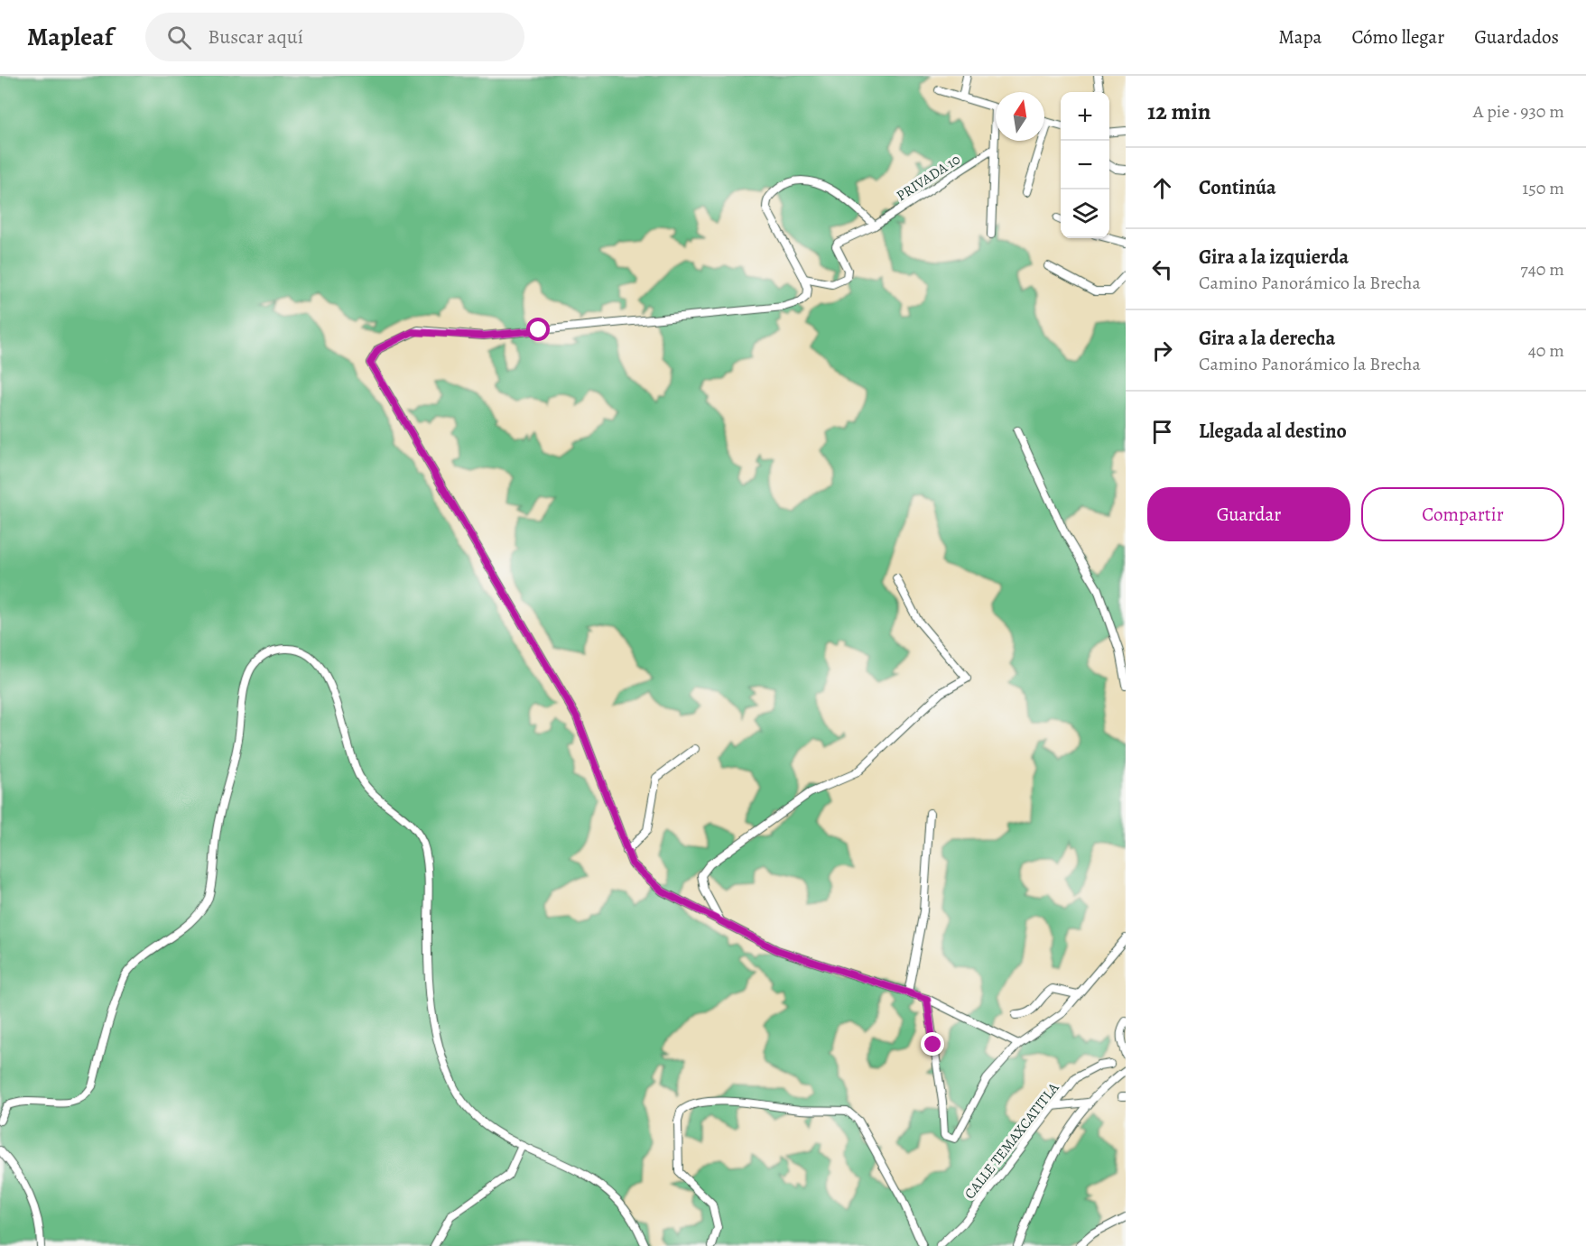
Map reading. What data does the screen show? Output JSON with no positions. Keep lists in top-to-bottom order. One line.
{"streets":{"street":["PRIVADA 10","CALLE TEMAXCATITLA"]},"north":"top","page":{"header":"Mapleaf","search":"Buscar aquí","nav":["Mapa","Cómo llegar","Guardados"],"heading":["12 min","A pie · 930 m"],"map_buttons":["+","−"],"list":[["Continúa","150 m"],["Gira a la izquierda","Camino Panorámico la Brecha","740 m"],["Gira a la derecha","Camino Panorámico la Brecha","40 m"],"Llegada al destino"],"buttons":["Guardar","Compartir"]}}
